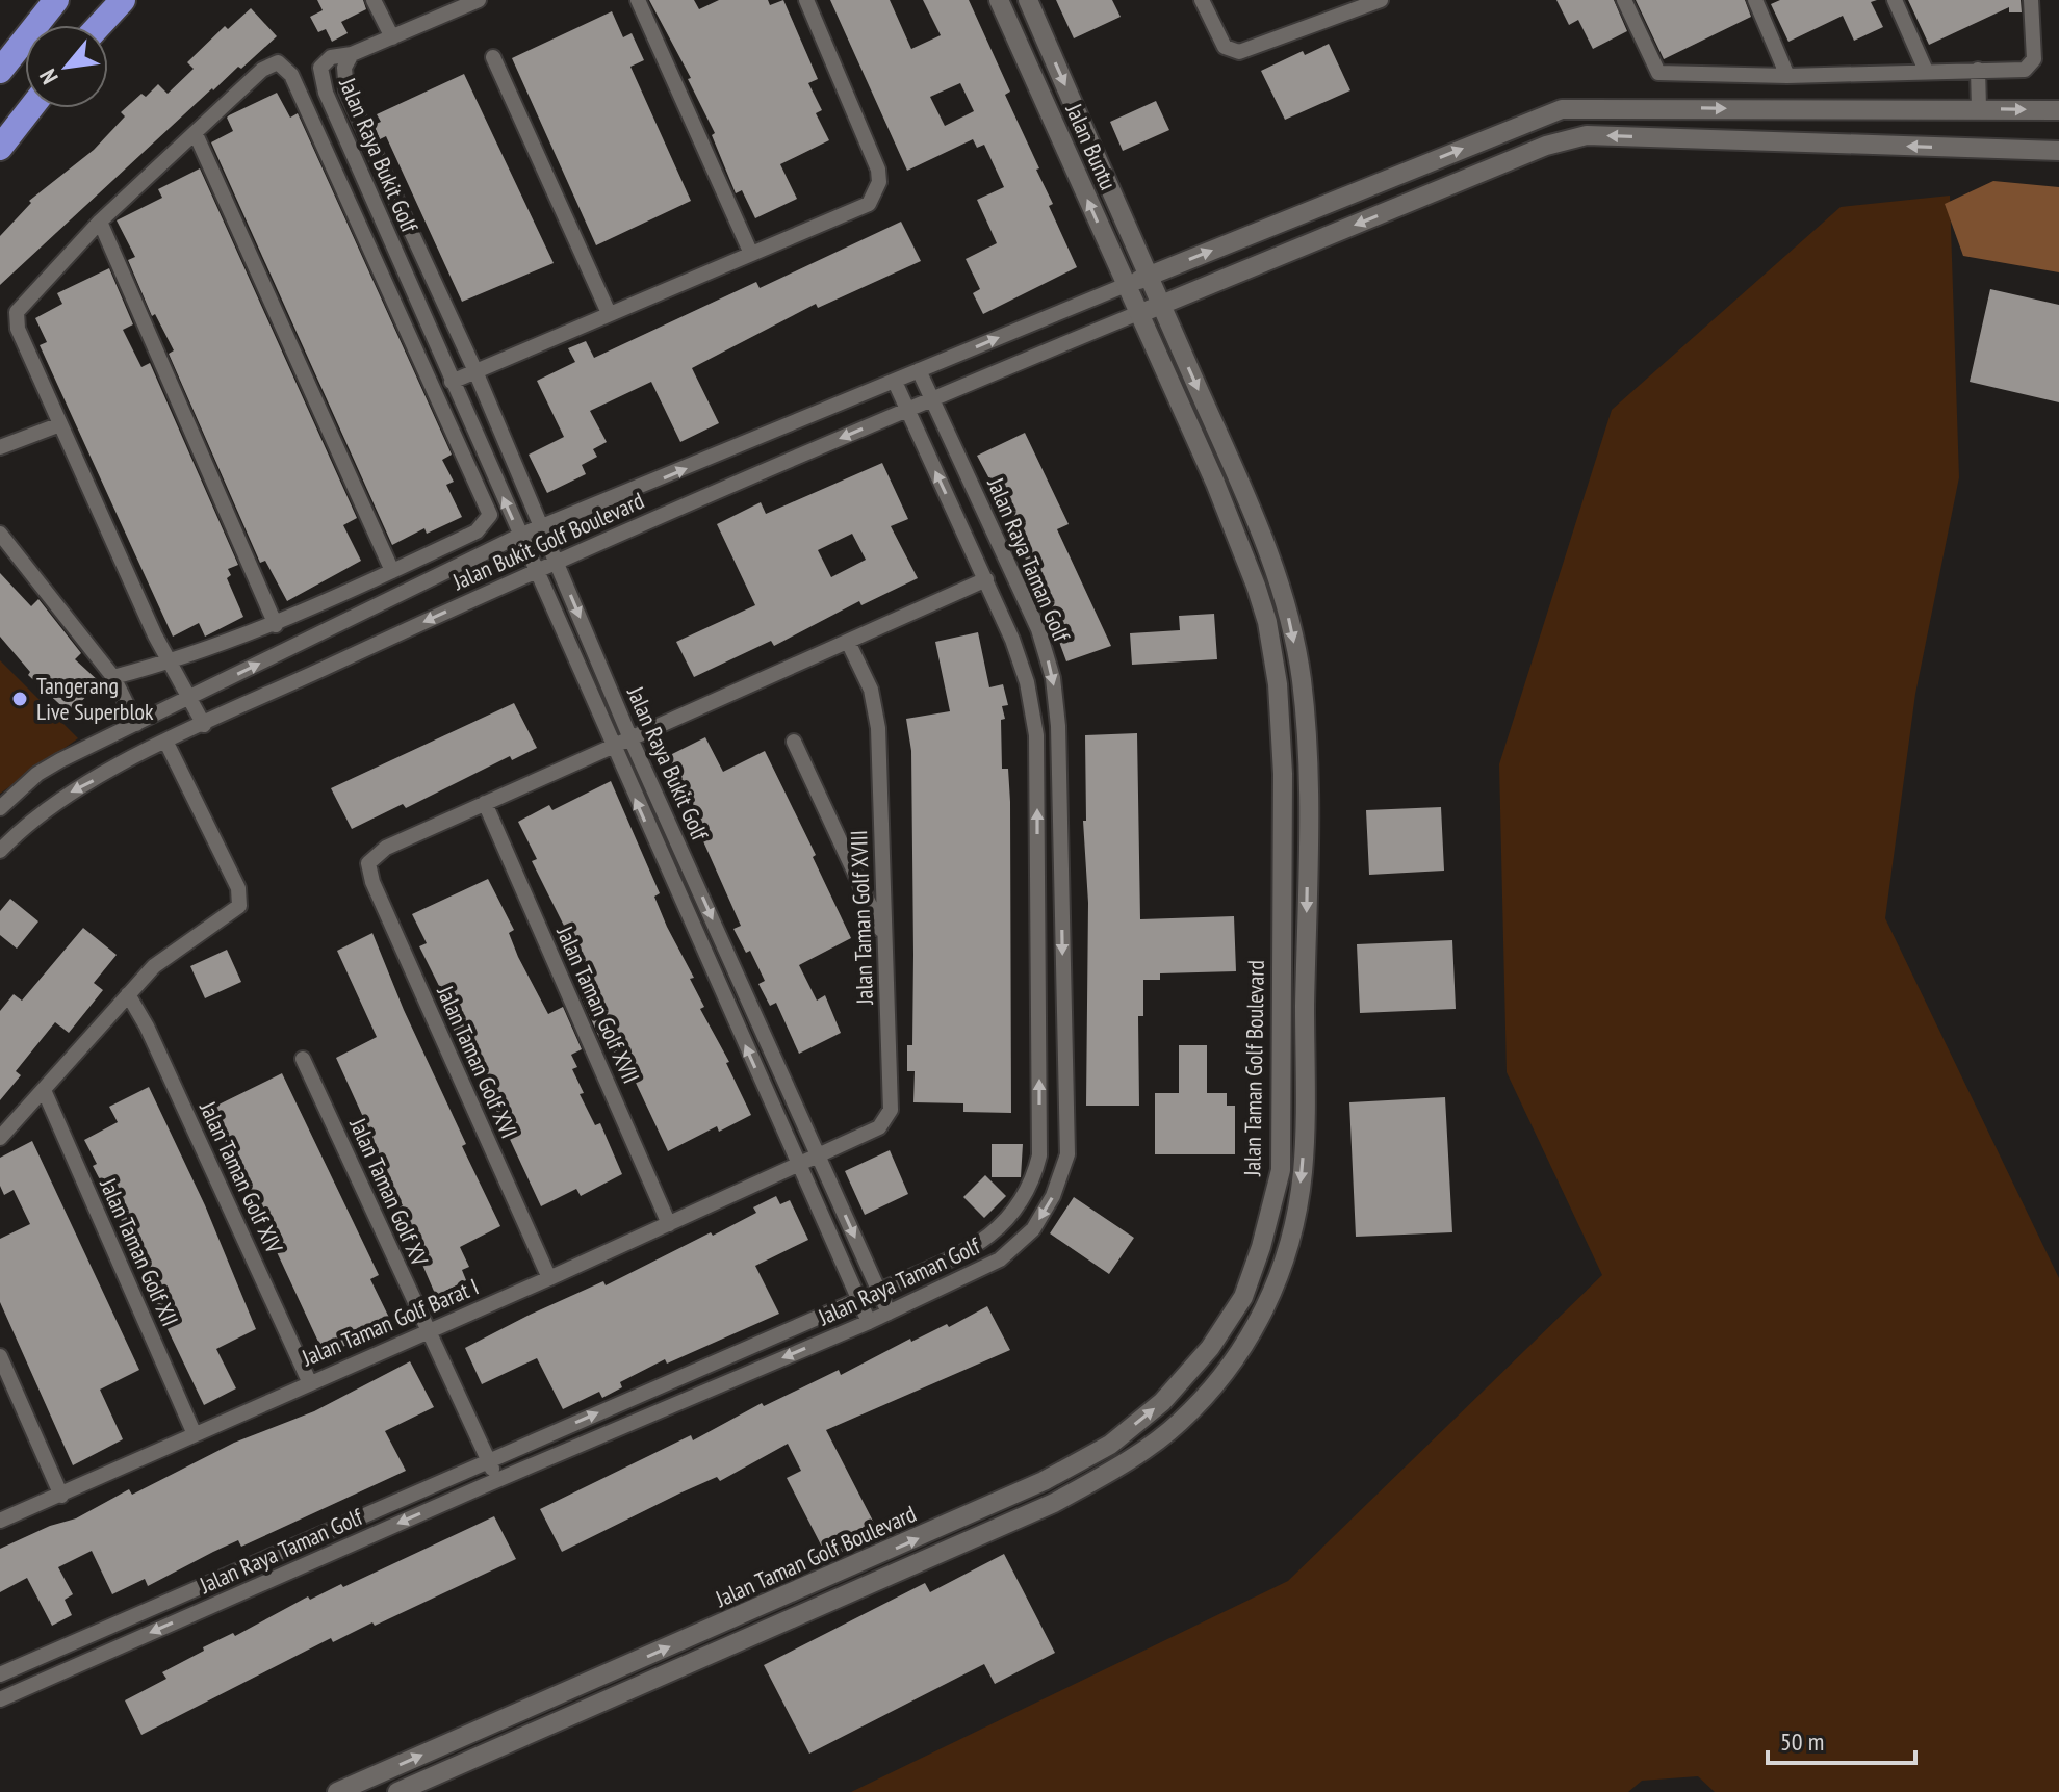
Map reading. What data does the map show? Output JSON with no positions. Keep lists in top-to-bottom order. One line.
{"streets":{"street":["Jalan Buntu","Jalan Raya Bukit Golf","Jalan Bukit Golf Boulevard","Jalan Raya Taman Golf","Jalan Taman Golf XVIII","Jalan Taman Golf XVII","Jalan Taman Golf XVI","Jalan Taman Golf Boulevard","Jalan Taman Golf XIV","Jalan Taman Golf XV","Jalan Taman Golf XII","Jalan Taman Golf Barat I"]},"crossings":[["Jalan Buntu","Jalan Bukit Golf Boulevard"],["Jalan Buntu","Jalan Taman Golf Boulevard"],["Jalan Raya Bukit Golf","Jalan Bukit Golf Boulevard"],["Jalan Raya Bukit Golf","Jalan Raya Taman Golf"],["Jalan Raya Bukit Golf","Jalan Taman Golf XVIII"],["Jalan Raya Bukit Golf","Jalan Taman Golf Barat I"],["Jalan Bukit Golf Boulevard","Jalan Raya Taman Golf"],["Jalan Bukit Golf Boulevard","Jalan Taman Golf Boulevard"],["Jalan Raya Taman Golf","Jalan Taman Golf XV"],["Jalan Taman Golf XVIII","Jalan Taman Golf Barat I"],["Jalan Taman Golf XVII","Jalan Taman Golf XVI"],["Jalan Taman Golf XVII","Jalan Taman Golf Barat I"],["Jalan Taman Golf XVI","Jalan Taman Golf Barat I"],["Jalan Taman Golf XIV","Jalan Taman Golf Barat I"],["Jalan Taman Golf XV","Jalan Taman Golf Barat I"],["Jalan Taman Golf XII","Jalan Taman Golf Barat I"]],"places":["Tangerang Live Superblok"],"scale_bar":"50 m","north":"bottom left"}
